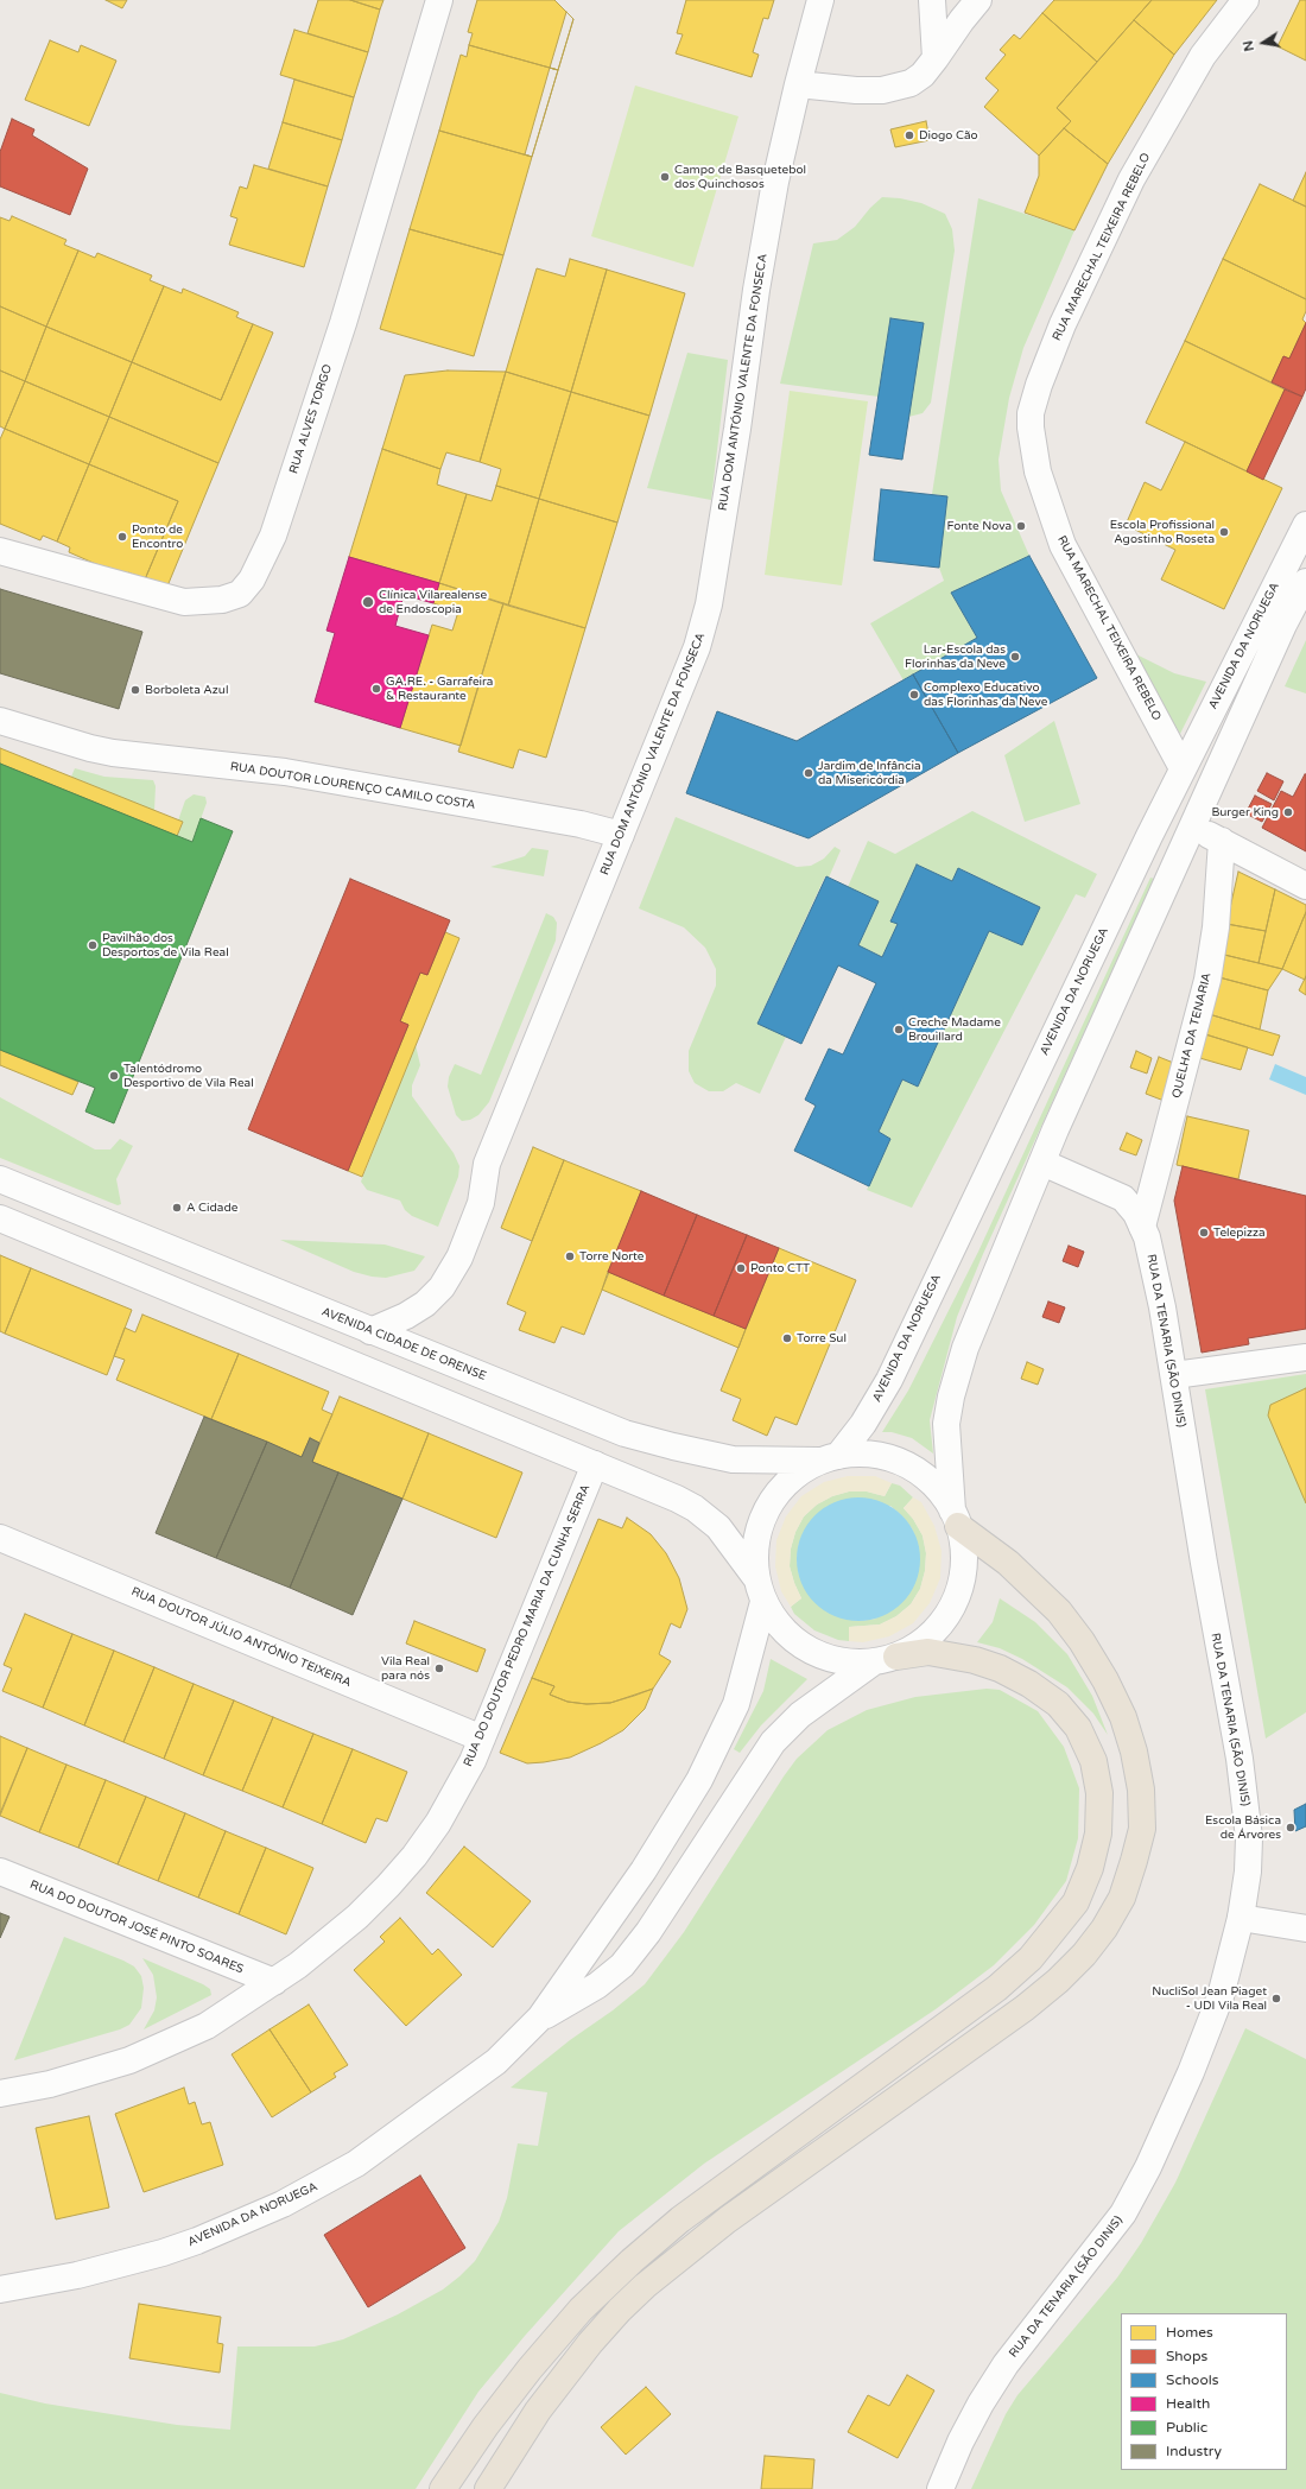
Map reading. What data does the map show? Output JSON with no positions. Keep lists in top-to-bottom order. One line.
{"streets":{"street":["RUA MARECHAL TEIXEIRA REBELO","RUA DOM ANTÓNIO VALENTE DA FONSECA","RUA ALVES TORGO","AVENIDA DA NORUEGA","RUA DOUTOR LOURENÇO CAMILO COSTA","QUELHA DA TENARIA","RUA DA TENARIA (SÃO DINIS)","AVENIDA CIDADE DE ORENSE","RUA DO DOUTOR PEDRO MARIA DA CUNHA SERRA","RUA DOUTOR JÚLIO ANTÓNIO TEIXEIRA","RUA DO DOUTOR JOSÉ PINTO SOARES"]},"crossings":[["RUA MARECHAL TEIXEIRA REBELO","AVENIDA DA NORUEGA"],["RUA DOM ANTÓNIO VALENTE DA FONSECA","RUA DOUTOR LOURENÇO CAMILO COSTA"],["RUA DOM ANTÓNIO VALENTE DA FONSECA","AVENIDA CIDADE DE ORENSE"],["AVENIDA DA NORUEGA","AVENIDA CIDADE DE ORENSE"],["QUELHA DA TENARIA","RUA DA TENARIA (SÃO DINIS)"],["RUA DO DOUTOR PEDRO MARIA DA CUNHA SERRA","RUA DOUTOR JÚLIO ANTÓNIO TEIXEIRA"],["RUA DO DOUTOR PEDRO MARIA DA CUNHA SERRA","RUA DO DOUTOR JOSÉ PINTO SOARES"]],"places":["Diogo Cão","Campo de Basquetebol dos Quinchosos","Fonte Nova","Escola Profissional Agostinho Roseta","Ponto de Encontro","Clínica Vilarealense de Endoscopia","Lar-Escola das Florinhas da Neve","GA.RE. - Garrafeira & Restaurante","Borboleta Azul","Complexo Educativo das Florinhas da Neve","Jardim de Infância da Misericórdia","Burger King","Pavilhão dos Desportos de Vila Real","Creche Madame Brouillard","Talentódromo Desportivo de Vila Real","A Cidade","Telepizza","Torre Norte","Ponto CTT","Torre Sul","Vila Real para nós","Escola Básica de Árvores","NucliSol Jean Piaget - UDI Vila Real"],"legend":["Homes","Shops","Schools","Health","Public","Industry"],"north":"left"}
